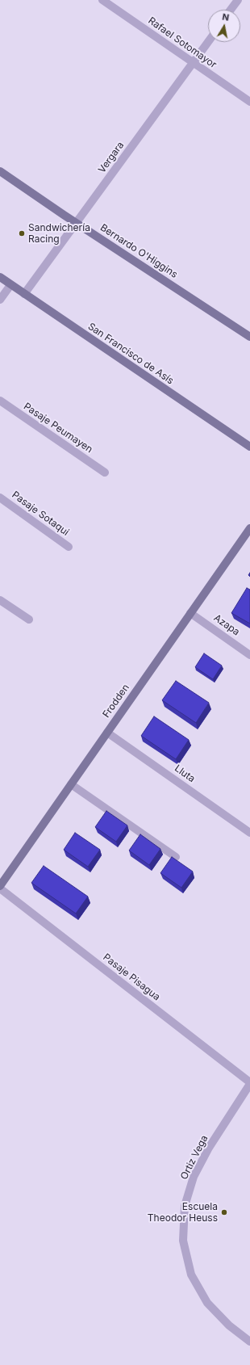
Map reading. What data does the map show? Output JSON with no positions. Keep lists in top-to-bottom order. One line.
{"streets":{"main road":["Bernardo O'Higgins","San Francisco de Asís","Frodden"],"street":["Rafael Sotomayor","Vergara","Pasaje Peumayen","Pasaje Sotaqui","Azapa","Lluta","Pasaje Pisagua","Ortiz Vega"]},"crossings":[["Rafael Sotomayor","Vergara"],["Vergara","Bernardo O'Higgins"],["Vergara","San Francisco de Asís"],["Azapa","Frodden"],["Frodden","Lluta"],["Frodden","Pasaje Pisagua"],["Pasaje Pisagua","Ortiz Vega"]],"places":["Sandwichería Racing","Escuela Theodor Heuss"],"north":"top"}
